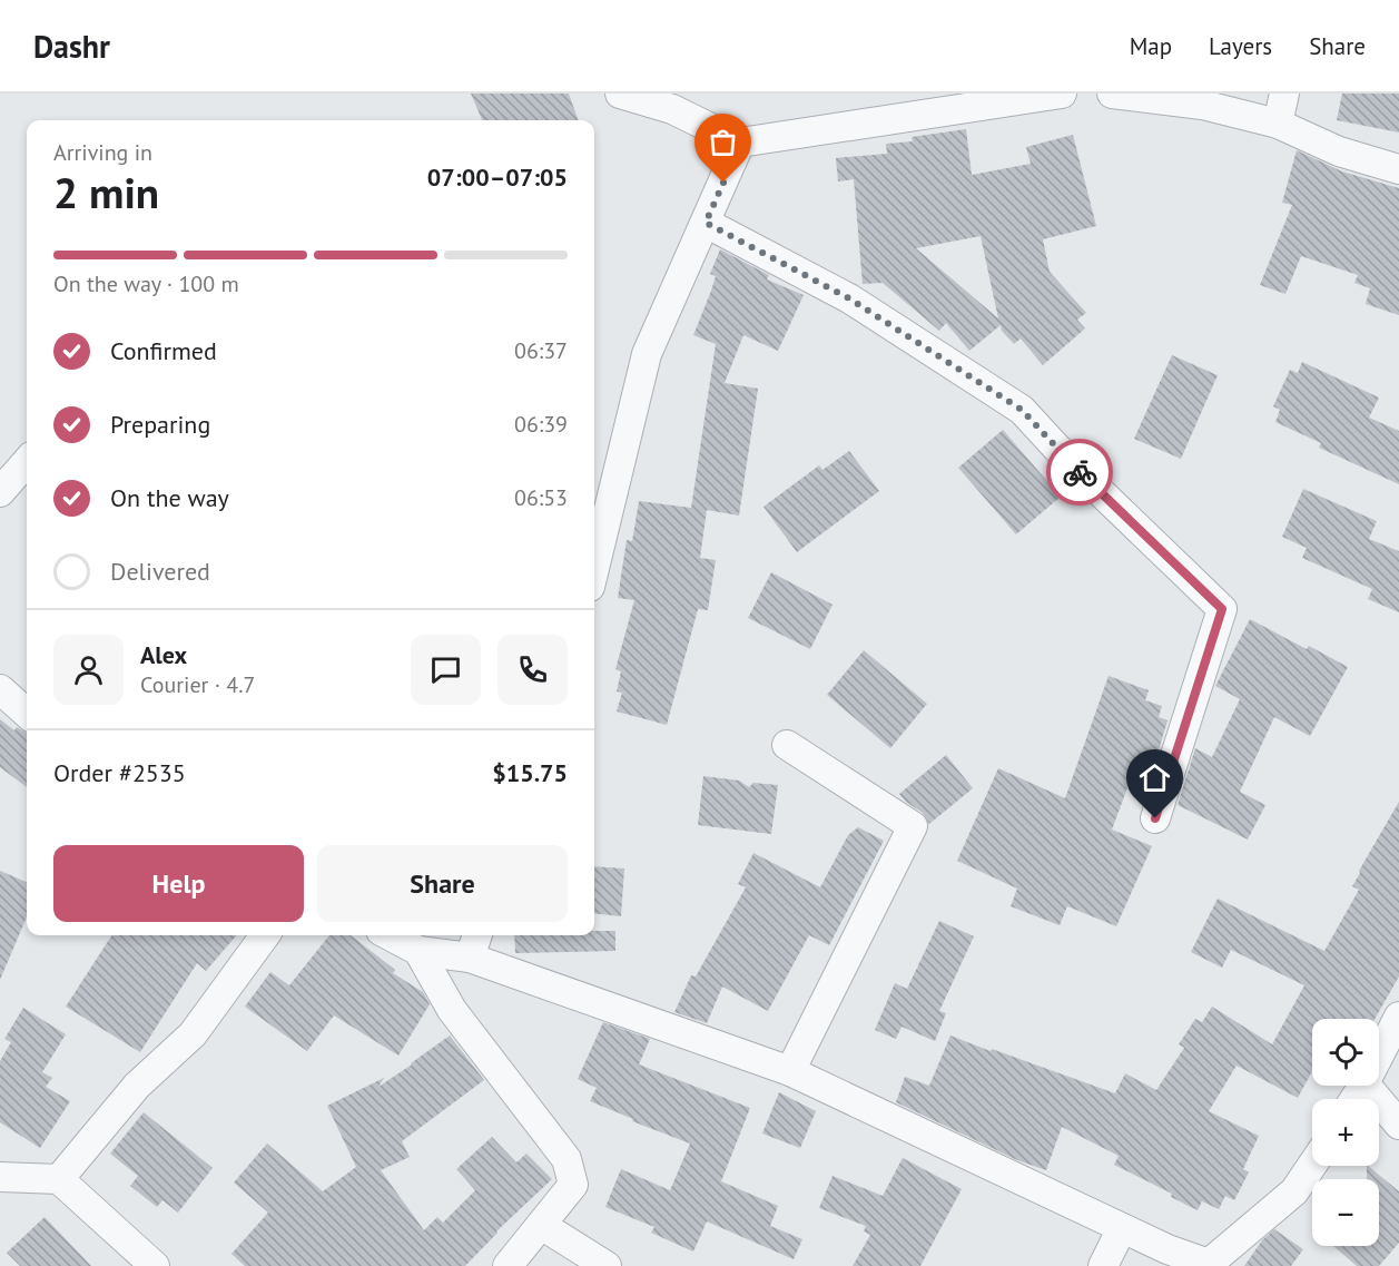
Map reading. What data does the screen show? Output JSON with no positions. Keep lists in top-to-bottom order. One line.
{"page":{"header":"Dashr","nav":["Map","Layers","Share"],"heading":["2 min","Arriving in","07:00–07:05"],"panel":["Alex","Courier · 4.7","Order #2535","$15.75"],"bar":"On the way · 100 m","list":[["Confirmed","06:37"],["Preparing","06:39"],["On the way","06:53"],"Delivered"],"buttons":["Help","Share"],"map_buttons":["+","−"]}}
